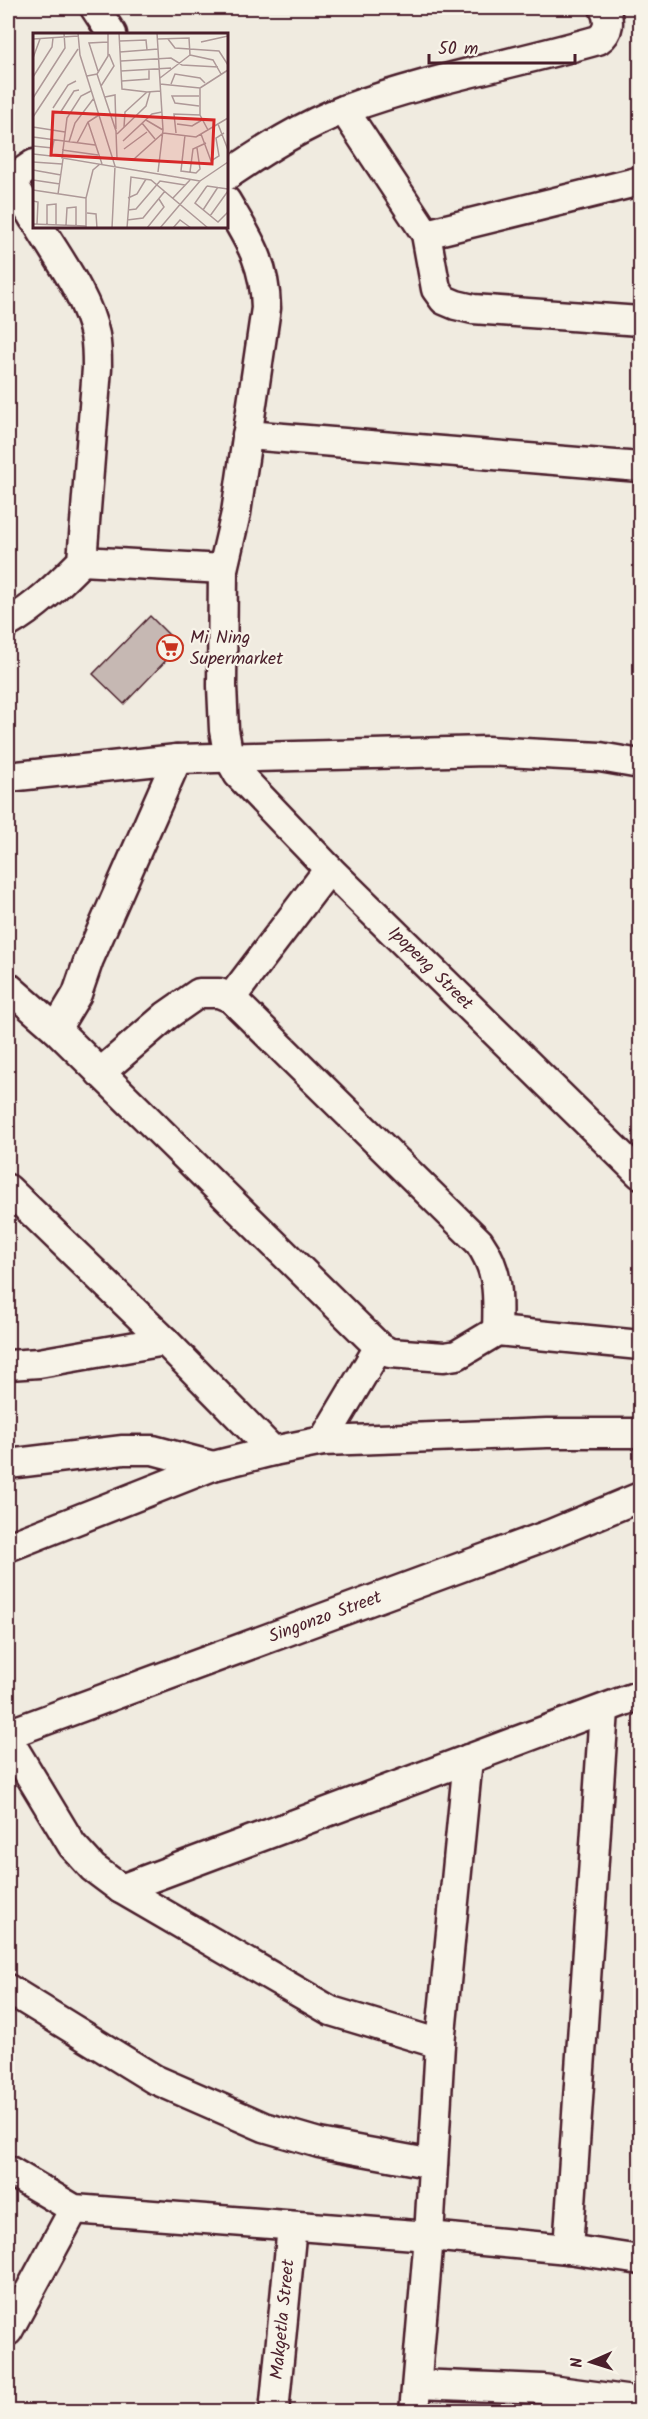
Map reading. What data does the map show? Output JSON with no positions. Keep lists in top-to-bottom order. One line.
{"streets":{"street":["Ipopeng Street","Singonzo Street","Makgetla Street"]},"places":{"supermarket":["Mi Ning Supermarket"]},"scale_bar":"50 m","north":"left"}
